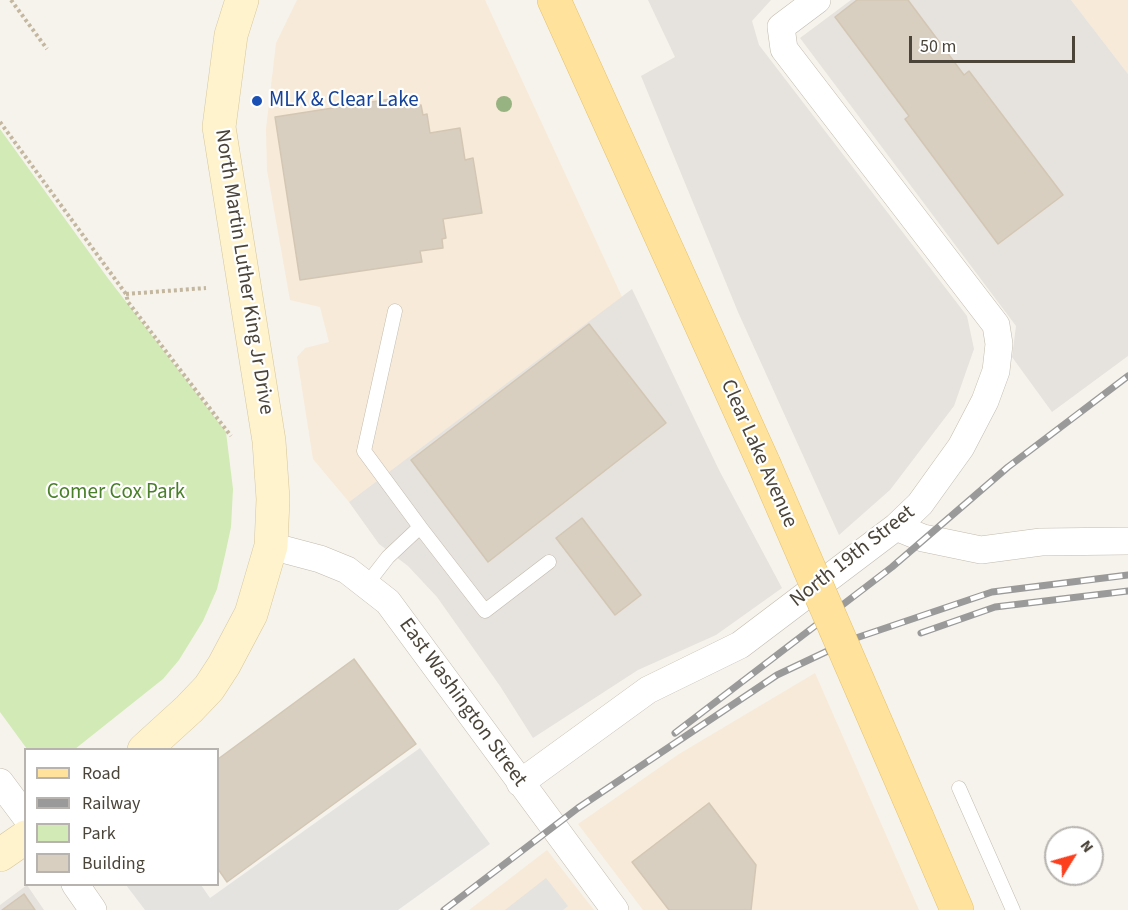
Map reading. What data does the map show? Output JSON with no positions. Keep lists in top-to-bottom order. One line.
{"streets":{"main road":["Clear Lake Avenue"],"street":["North Martin Luther King Jr Drive","North 19th Street","East Washington Street"]},"crossings":[["North Martin Luther King Jr Drive","East Washington Street"],["North 19th Street","East Washington Street"]],"parks":["Comer Cox Park"],"places":["MLK & Clear Lake"],"legend":["Road","Railway","Park","Building"],"scale_bar":"50 m","north":"top right"}
